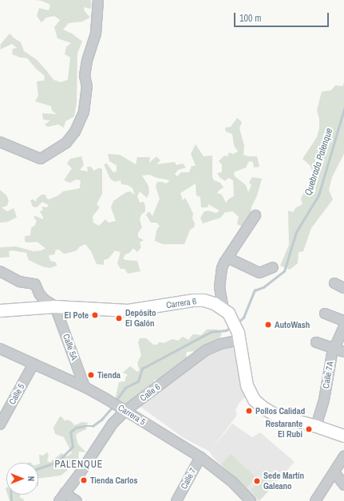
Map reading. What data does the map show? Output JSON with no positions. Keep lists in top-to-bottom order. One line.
{"streets":{"main road":["Carrera 6"],"street":["Calle 5A","Calle 7A","Calle 6","Calle 5","Carrera 5","Calle 7"]},"crossings":[["Carrera 6","Calle 5A"],["Calle 5A","Carrera 5"],["Calle 6","Carrera 5"],["Calle 5","Carrera 5"],["Carrera 5","Calle 7"]],"districts":["PALENQUE"],"water":["Quebrada Palenque"],"places":["El Pote","Depósito El Galón","AutoWash","Tienda","Pollos Calidad","Restarante El Rubi","Tienda Carlos","Sede Martín Galeano"],"scale_bar":"100 m","north":"right"}
